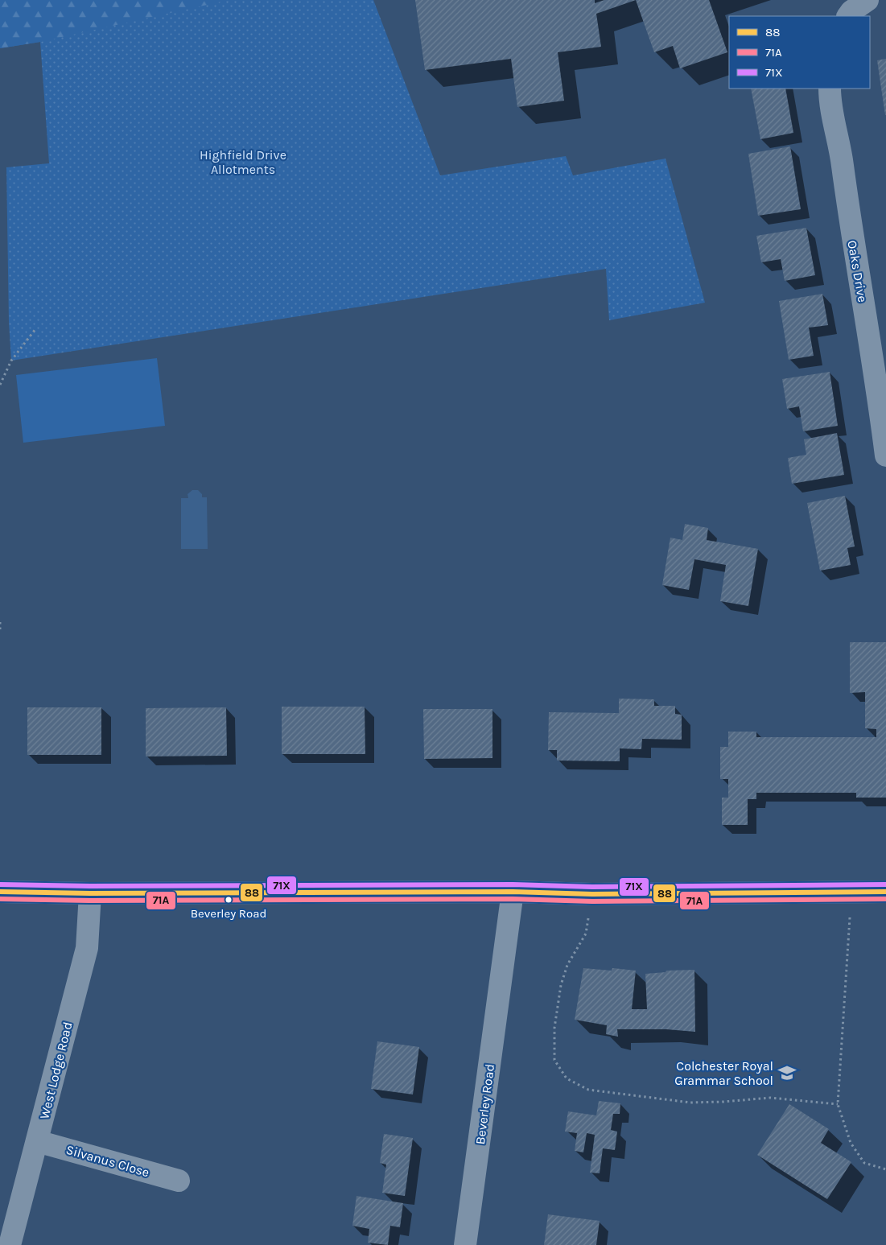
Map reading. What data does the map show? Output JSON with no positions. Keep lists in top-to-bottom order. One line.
{"streets":{"street":["Oaks Drive","West Lodge Road","Beverley Road","Silvanus Close"]},"crossings":[["West Lodge Road","Silvanus Close"]],"parks":["Highfield Drive Allotments"],"places":{"other":["Beverley Road"],"school or university":["Colchester Royal Grammar School"]},"lines":["transit line 71X","transit line 88","transit line 71A"],"legend":["88","71A","71X"]}
